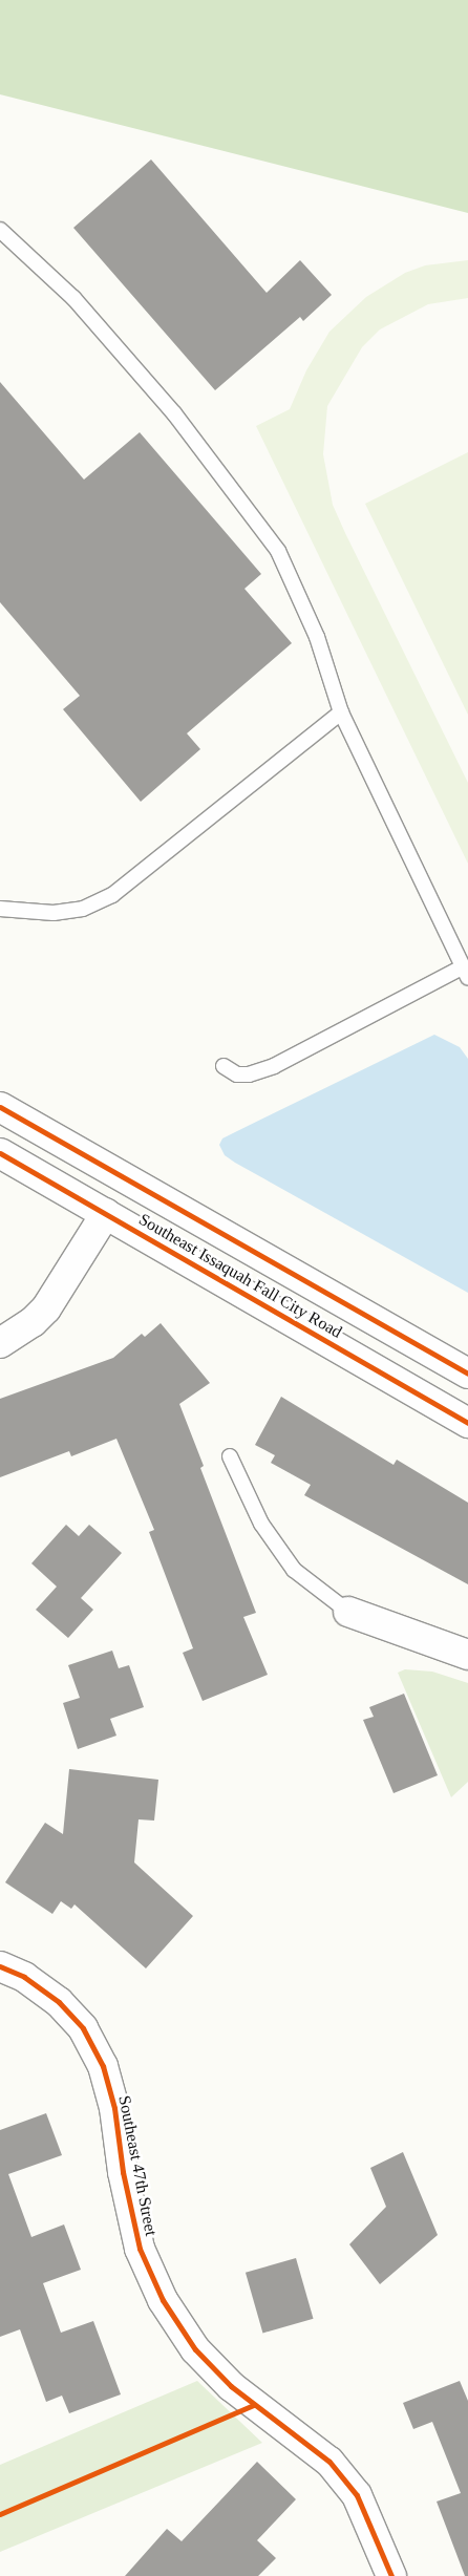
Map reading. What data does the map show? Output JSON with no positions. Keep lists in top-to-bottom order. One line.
{"streets":{"street":["Southeast Issaquah Fall City Road","Southeast 47th Street"]}}
